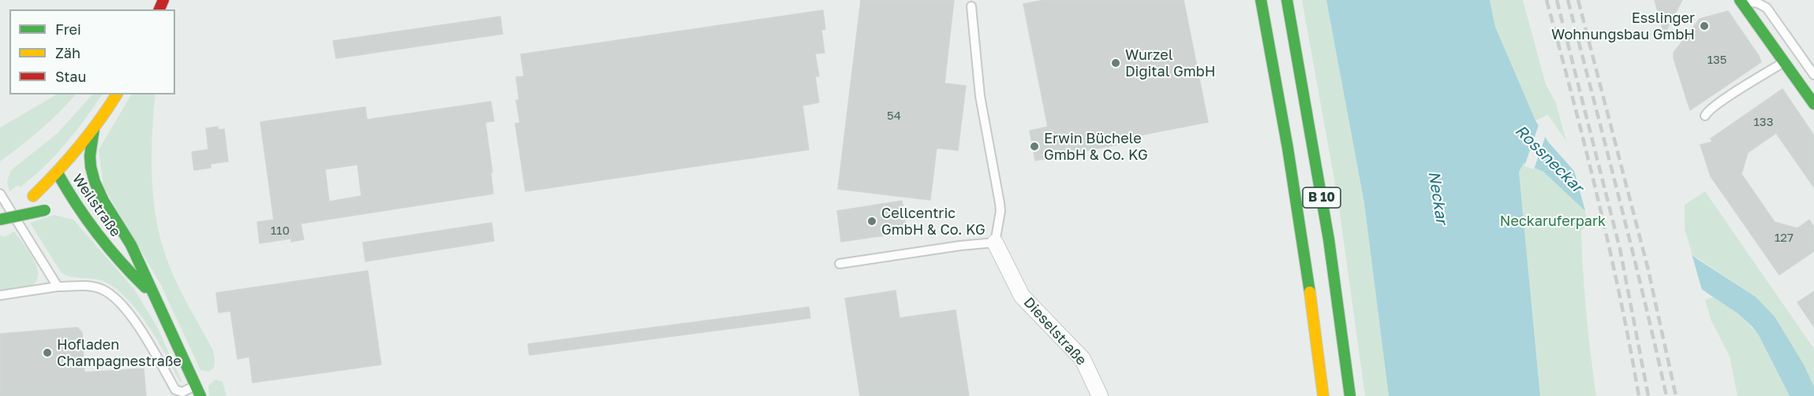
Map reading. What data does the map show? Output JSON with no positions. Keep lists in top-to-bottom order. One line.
{"streets":{"main road":["B 10","Weilstraße"],"street":["Dieselstraße"]},"water":["Rossneckar","Neckar"],"parks":["Neckaruferpark"],"places":["Esslinger Wohnungsbau GmbH","Wurzel Digital GmbH","Erwin Büchele GmbH & Co. KG","Cellcentric GmbH & Co. KG","Hofladen Champagnestraße"],"house_numbers":["135","54","133","110","127"],"legend":["Frei","Zäh","Stau"]}
